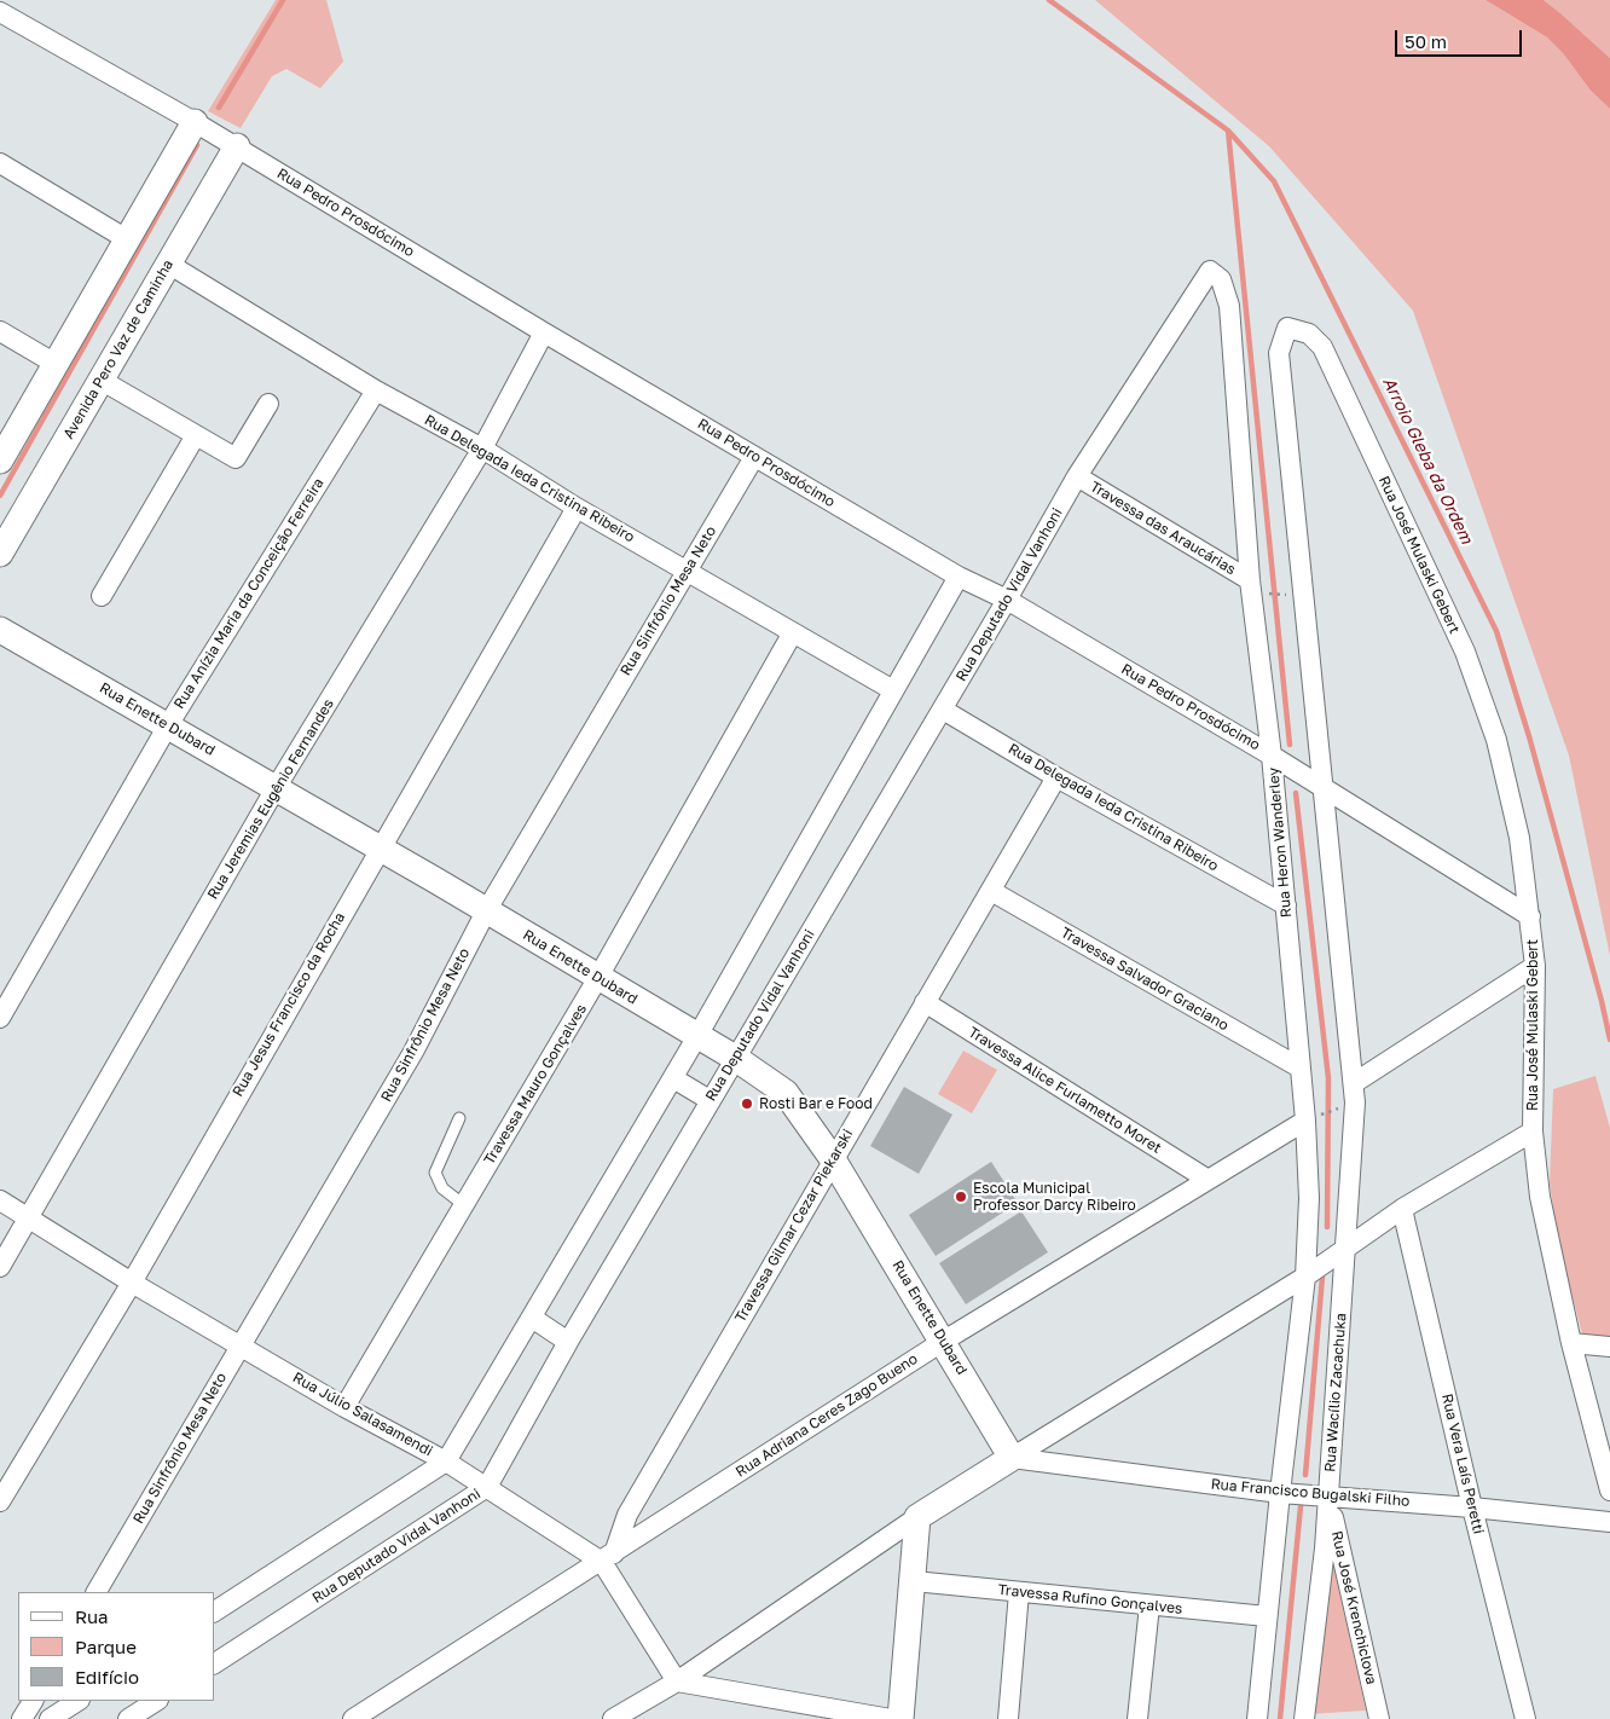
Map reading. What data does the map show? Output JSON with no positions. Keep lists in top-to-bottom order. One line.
{"streets":{"street":["Rua Pedro Prosdócimo","Avenida Pero Vaz de Caminha","Rua Delegada Ieda Cristina Ribeiro","Travessa das Araucárias","Rua José Mulaski Gebert","Rua Anízia Maria da Conceição Ferreira","Rua Deputado Vidal Vanhoni","Rua Sinfrônio Mesa Neto","Rua Enette Dubard","Rua Jeremias Eugênio Fernandes","Rua Heron Wanderley","Travessa Salvador Graciano","Rua Jesus Francisco da Rocha","Travessa Mauro Gonçalves","Travessa Alice Furlametto Moret","Travessa Gilmar Cezar Piekarski","Rua Wacílio Zacachuka","Rua Júlio Salasamendi","Rua Adriana Ceres Zago Bueno","Rua Vera Laís Peretti","Rua Francisco Bugalski Filho","Travessa Rufino Gonçalves","Rua José Krenchiclova"]},"crossings":[["Rua Pedro Prosdócimo","Avenida Pero Vaz de Caminha"],["Rua Pedro Prosdócimo","Rua José Mulaski Gebert"],["Rua Pedro Prosdócimo","Rua Deputado Vidal Vanhoni"],["Rua Pedro Prosdócimo","Rua Sinfrônio Mesa Neto"],["Rua Pedro Prosdócimo","Rua Jeremias Eugênio Fernandes"],["Rua Pedro Prosdócimo","Rua Heron Wanderley"],["Avenida Pero Vaz de Caminha","Rua Delegada Ieda Cristina Ribeiro"],["Rua Delegada Ieda Cristina Ribeiro","Rua Anízia Maria da Conceição Ferreira"],["Rua Delegada Ieda Cristina Ribeiro","Rua Deputado Vidal Vanhoni"],["Rua Delegada Ieda Cristina Ribeiro","Rua Sinfrônio Mesa Neto"],["Rua Delegada Ieda Cristina Ribeiro","Rua Jeremias Eugênio Fernandes"],["Rua Delegada Ieda Cristina Ribeiro","Rua Heron Wanderley"],["Rua Delegada Ieda Cristina Ribeiro","Rua Jesus Francisco da Rocha"],["Rua Delegada Ieda Cristina Ribeiro","Travessa Mauro Gonçalves"],["Rua Delegada Ieda Cristina Ribeiro","Travessa Gilmar Cezar Piekarski"],["Travessa das Araucárias","Rua Deputado Vidal Vanhoni"],["Travessa das Araucárias","Rua Heron Wanderley"],["Rua Anízia Maria da Conceição Ferreira","Rua Enette Dubard"],["Rua Deputado Vidal Vanhoni","Rua Enette Dubard"],["Rua Deputado Vidal Vanhoni","Rua Heron Wanderley"],["Rua Deputado Vidal Vanhoni","Rua Júlio Salasamendi"],["Rua Sinfrônio Mesa Neto","Rua Enette Dubard"],["Rua Sinfrônio Mesa Neto","Rua Júlio Salasamendi"],["Rua Enette Dubard","Rua Jeremias Eugênio Fernandes"],["Rua Enette Dubard","Rua Jesus Francisco da Rocha"],["Rua Enette Dubard","Travessa Mauro Gonçalves"],["Rua Enette Dubard","Travessa Gilmar Cezar Piekarski"],["Rua Enette Dubard","Rua Adriana Ceres Zago Bueno"],["Rua Enette Dubard","Rua Francisco Bugalski Filho"],["Rua Jeremias Eugênio Fernandes","Rua Júlio Salasamendi"],["Rua Heron Wanderley","Travessa Salvador Graciano"],["Rua Heron Wanderley","Rua Adriana Ceres Zago Bueno"],["Travessa Salvador Graciano","Travessa Gilmar Cezar Piekarski"],["Rua Jesus Francisco da Rocha","Rua Júlio Salasamendi"],["Travessa Mauro Gonçalves","Rua Júlio Salasamendi"],["Travessa Alice Furlametto Moret","Travessa Gilmar Cezar Piekarski"],["Travessa Alice Furlametto Moret","Rua Adriana Ceres Zago Bueno"],["Travessa Gilmar Cezar Piekarski","Rua Júlio Salasamendi"],["Travessa Gilmar Cezar Piekarski","Rua Adriana Ceres Zago Bueno"],["Rua Wacílio Zacachuka","Rua Francisco Bugalski Filho"],["Rua Wacílio Zacachuka","Rua José Krenchiclova"],["Rua Júlio Salasamendi","Rua Adriana Ceres Zago Bueno"],["Rua Vera Laís Peretti","Rua Francisco Bugalski Filho"],["Rua Francisco Bugalski Filho","Rua José Krenchiclova"]],"water":["Arroio Gleba da Ordem"],"places":["Rosti Bar e Food","Escola Municipal Professor Darcy Ribeiro"],"legend":["Rua","Parque","Edifício"],"scale_bar":"50 m"}
